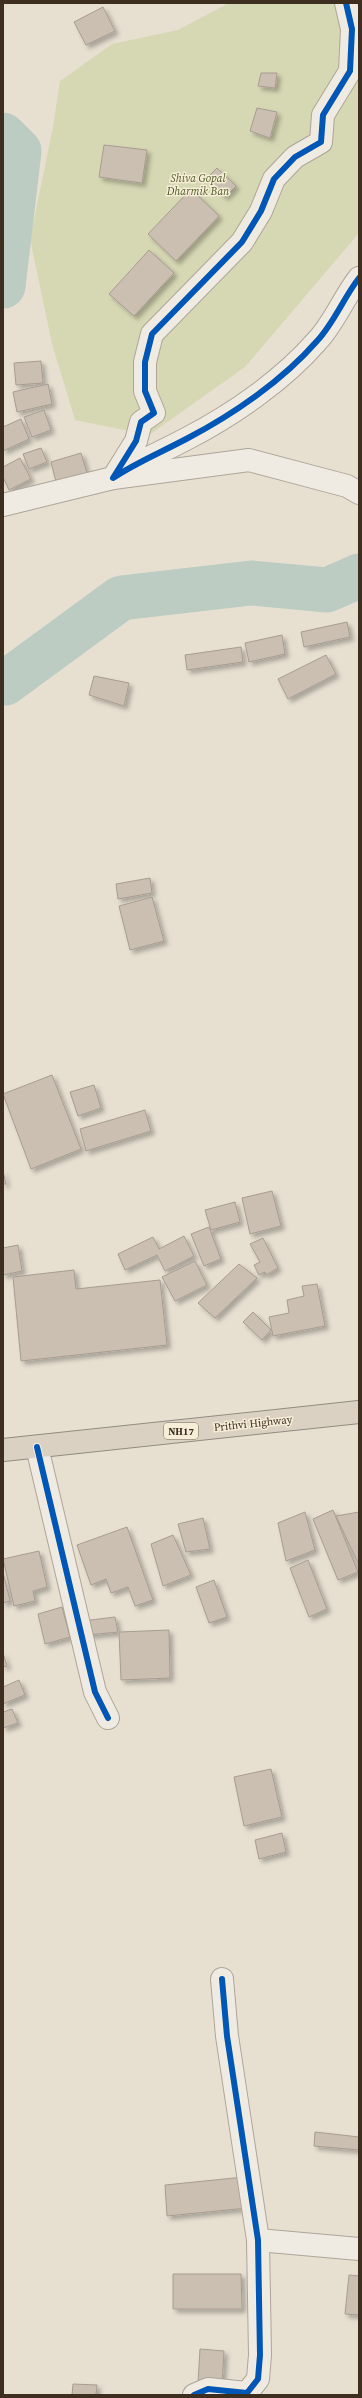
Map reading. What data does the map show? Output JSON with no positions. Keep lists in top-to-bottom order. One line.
{"streets":{"highway":["Prithvi Highway","NH17"]},"parks":["Shiva Gopal Dharmik Ban"]}
